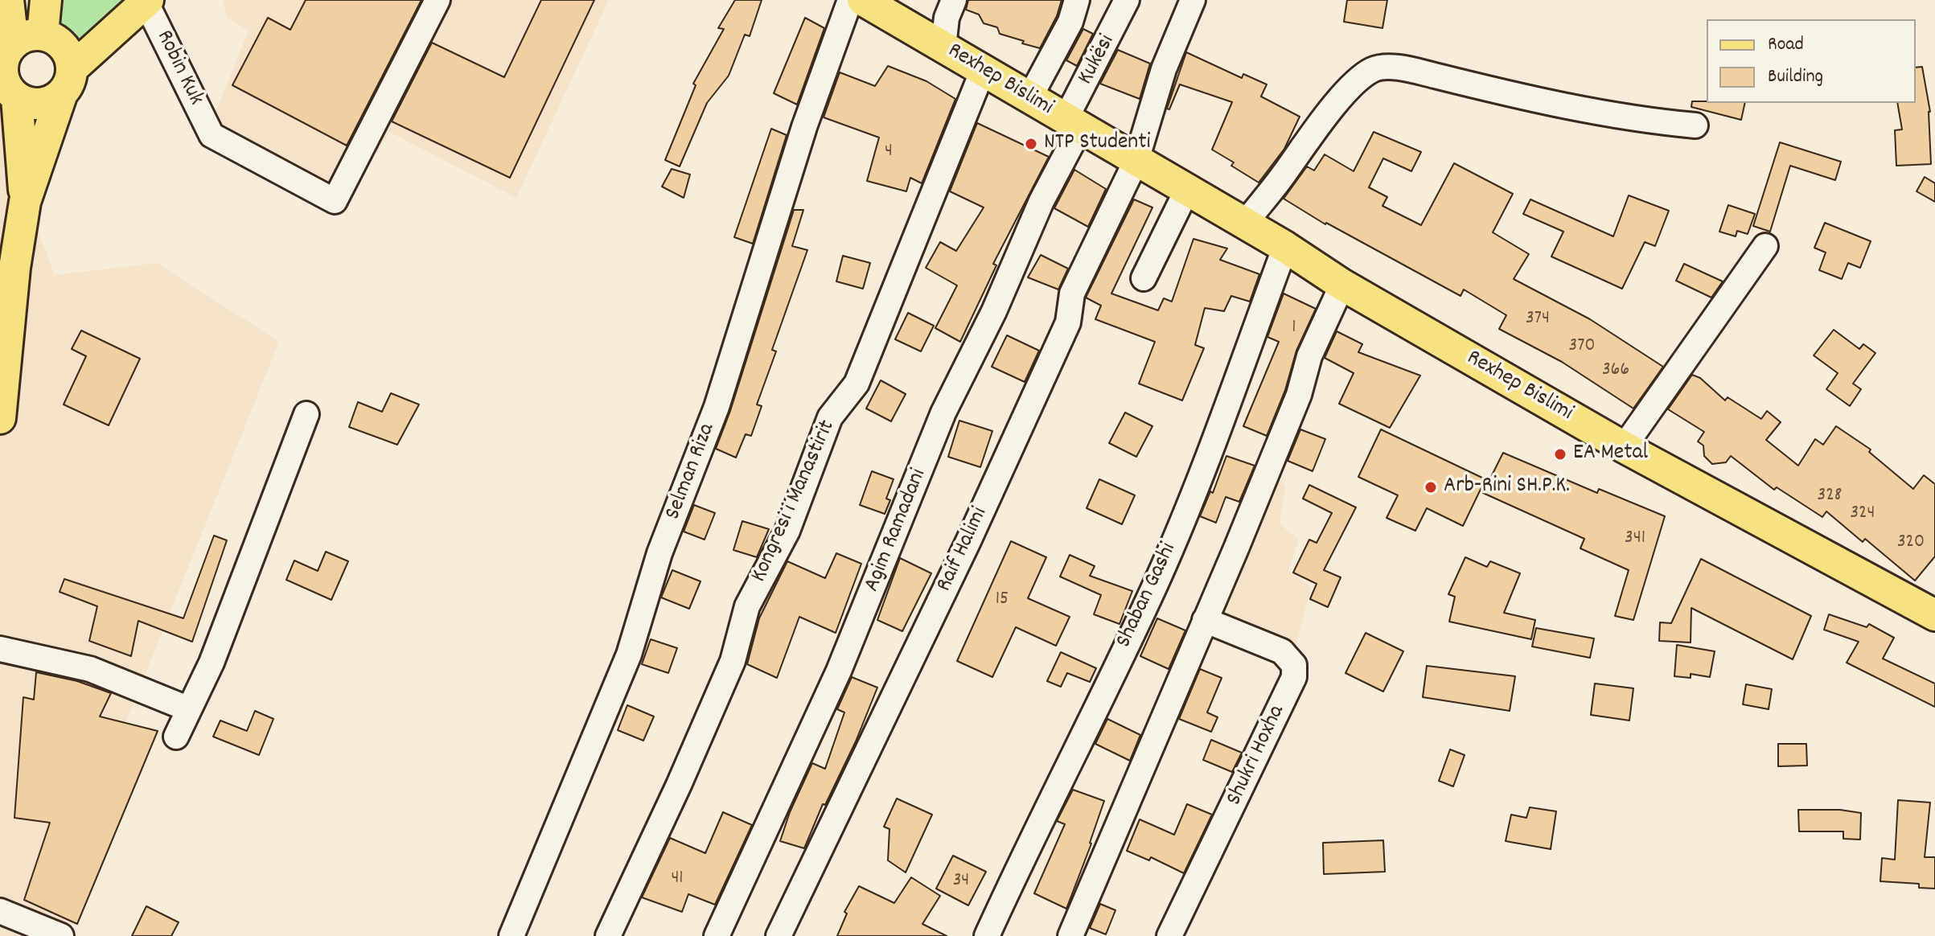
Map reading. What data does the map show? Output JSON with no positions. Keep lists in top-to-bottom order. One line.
{"streets":{"main road":["Rexhep Bislimi"],"street":["Kukësi","Robin Kuk","Selman Riza","Kongresi i Manastirit","Agim Ramadani","Raif Halimi","Shaban Gashi","Shukri Hoxha"]},"crossings":[["Kukësi","Rexhep Bislimi"],["Kukësi","Agim Ramadani"],["Rexhep Bislimi","Kongresi i Manastirit"],["Rexhep Bislimi","Agim Ramadani"],["Rexhep Bislimi","Raif Halimi"],["Rexhep Bislimi","Shaban Gashi"]],"places":["NTP Studenti","EA Metal","Arb-Rini SH.P.K."],"house_numbers":["4","374","1","370","366","328","324","341","320","15","41","34"],"legend":["Road","Building"]}
